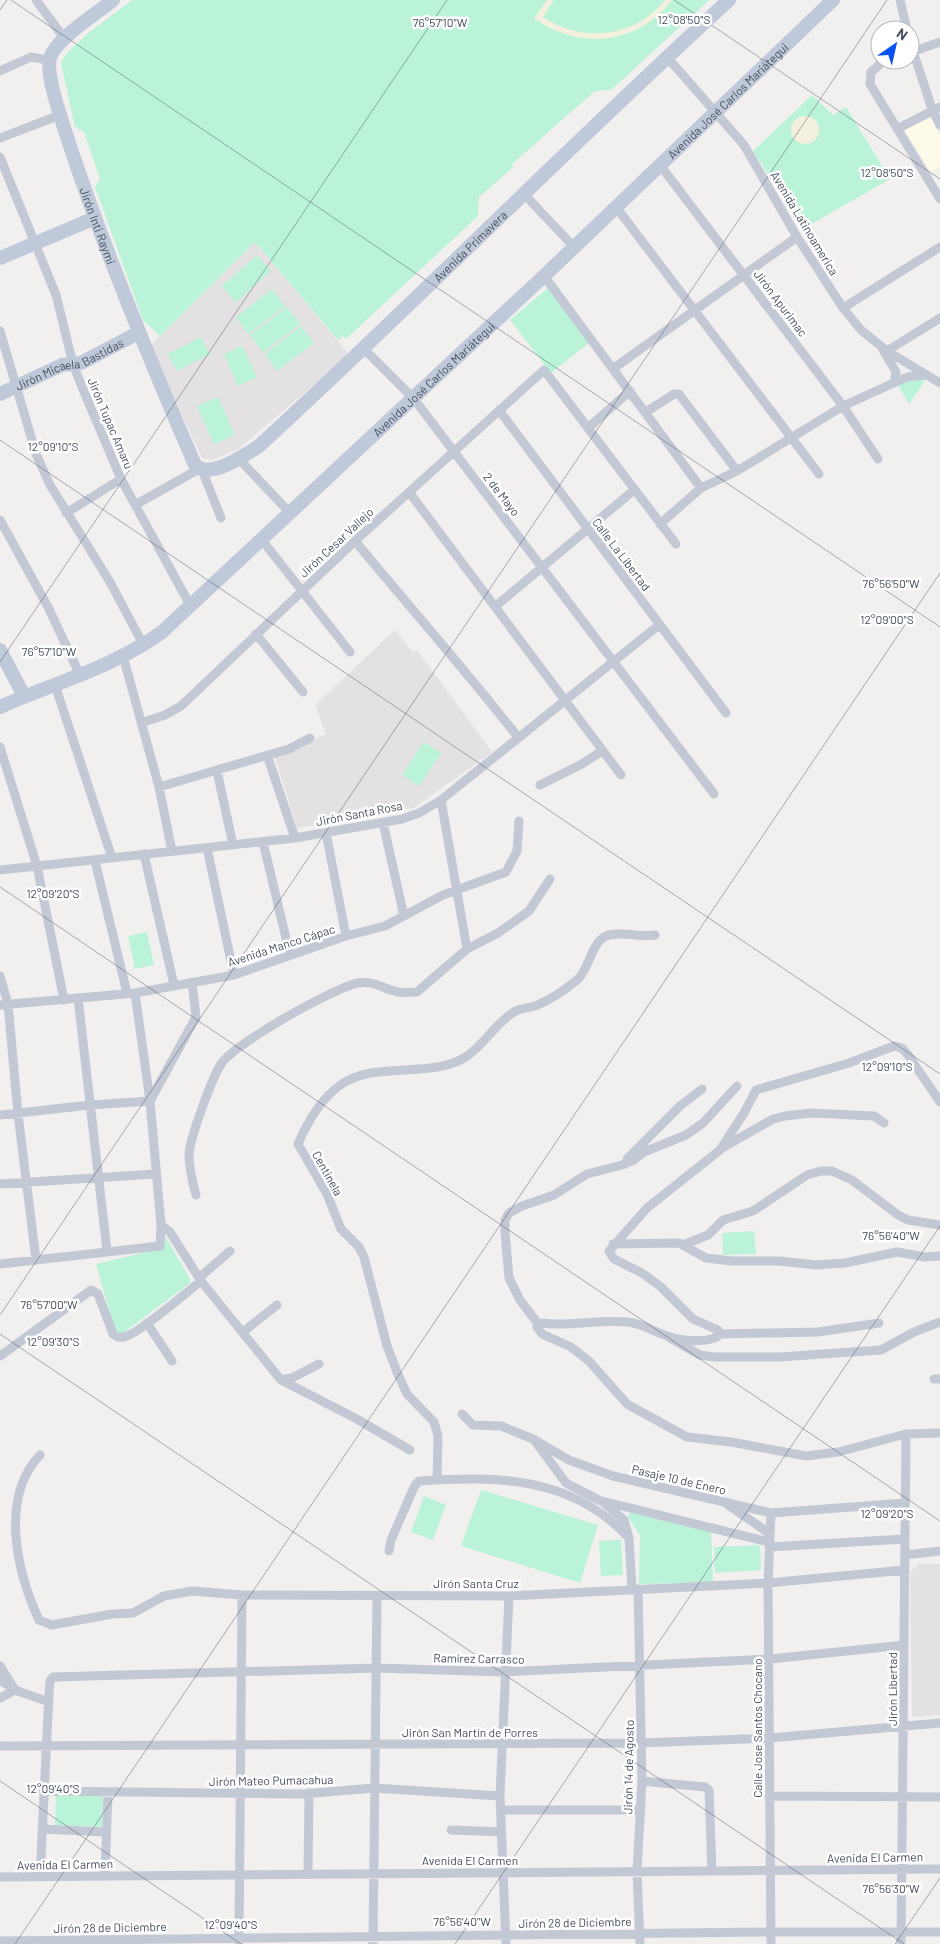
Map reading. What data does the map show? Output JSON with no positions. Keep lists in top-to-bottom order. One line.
{"streets":{"street":["Avenida José Carlos Mariátegui","Avenida Latinoamerica","Jirón Inti Raymi","Avenida Primavera","Jirón Apurimac","Jirón Micaela Bastidas","Jirón Tupac Amaru","2 de Mayo","Jirón Cesar Vallejo","Calle La Libertad","Jirón Santa Rosa","Avenida Manco Cápac","Centinela","Pasaje 10 de Enero","Jirón Santa Cruz","Ramírez Carrasco","Jirón Libertad","Calle Jose Santos Chocano","Jirón San Martín de Porres","Jirón 14 de Agosto","Jirón Mateo Pumacahua","Avenida El Carmen","Jirón 28 de Diciembre"]},"crossings":[["Avenida José Carlos Mariátegui","Avenida Latinoamerica"],["Avenida José Carlos Mariátegui","Jirón Apurimac"],["Avenida José Carlos Mariátegui","Jirón Tupac Amaru"],["Avenida José Carlos Mariátegui","2 de Mayo"],["Avenida Latinoamerica","Avenida Primavera"],["Jirón Inti Raymi","Avenida Primavera"],["Jirón Inti Raymi","Jirón Micaela Bastidas"],["Avenida Primavera","2 de Mayo"],["Jirón Micaela Bastidas","Jirón Tupac Amaru"],["2 de Mayo","Jirón Cesar Vallejo"],["2 de Mayo","Jirón Santa Rosa"],["Jirón Cesar Vallejo","Calle La Libertad"],["Calle La Libertad","Jirón Santa Rosa"],["Pasaje 10 de Enero","Jirón Libertad"],["Pasaje 10 de Enero","Calle Jose Santos Chocano"],["Jirón Santa Cruz","Jirón Libertad"],["Jirón Santa Cruz","Calle Jose Santos Chocano"],["Jirón Santa Cruz","Jirón 14 de Agosto"],["Ramírez Carrasco","Jirón Libertad"],["Ramírez Carrasco","Calle Jose Santos Chocano"],["Ramírez Carrasco","Jirón 14 de Agosto"],["Jirón Libertad","Jirón San Martín de Porres"],["Jirón Libertad","Avenida El Carmen"],["Jirón Libertad","Jirón 28 de Diciembre"],["Calle Jose Santos Chocano","Jirón San Martín de Porres"],["Calle Jose Santos Chocano","Avenida El Carmen"],["Calle Jose Santos Chocano","Jirón 28 de Diciembre"],["Jirón San Martín de Porres","Jirón 14 de Agosto"],["Jirón 14 de Agosto","Avenida El Carmen"],["Jirón 14 de Agosto","Jirón 28 de Diciembre"]],"north":"top right","coordinates":["12°08'50\"S","76°57'10\"W","12°09'10\"S","76°56'50\"W","12°09'00\"S","12°09'20\"S","76°56'40\"W","76°57'00\"W","12°09'30\"S","12°09'40\"S","76°56'30\"W"]}
